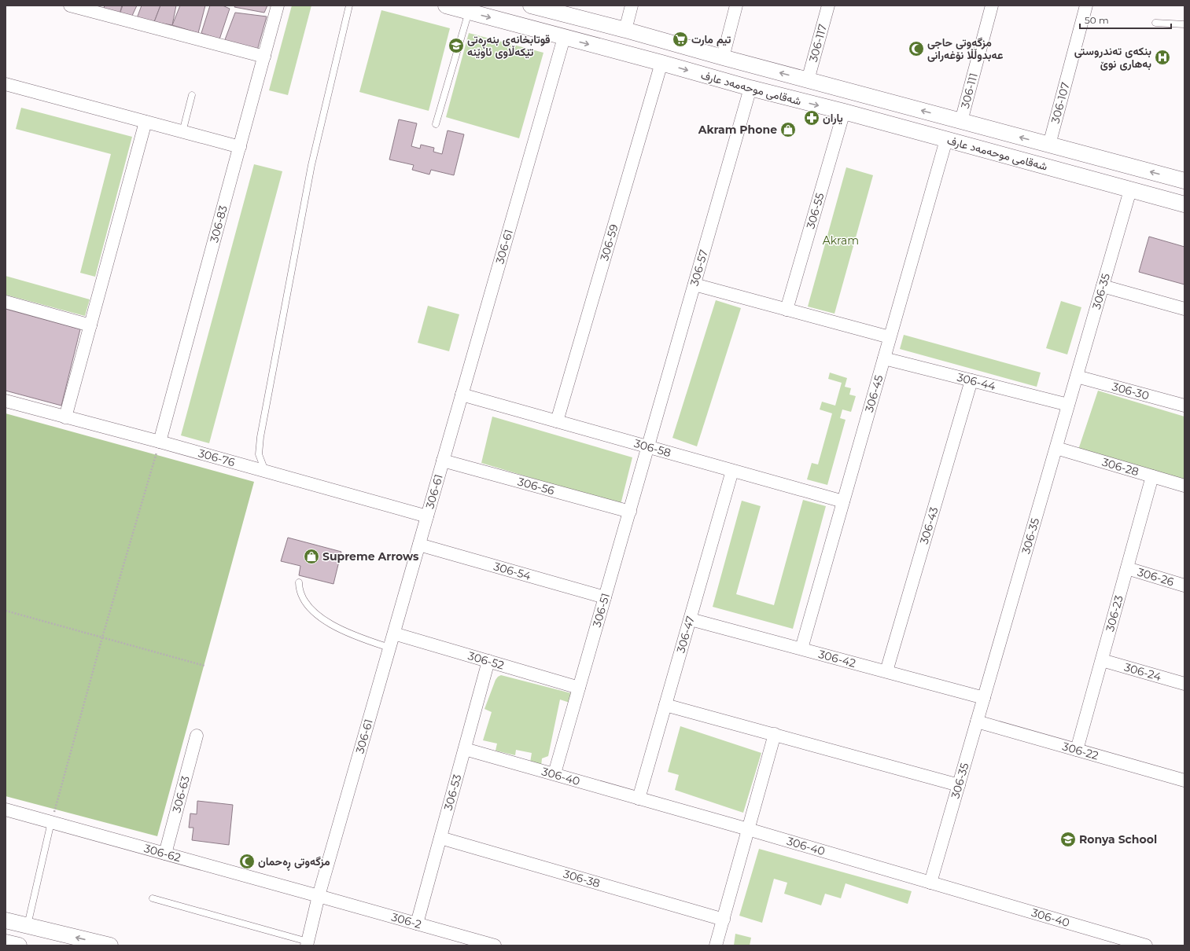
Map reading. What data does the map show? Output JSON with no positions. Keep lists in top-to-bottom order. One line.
{"streets":{"street":["306-117","شەقامی موحەمەد عارف","306-111","306-107","306-55","306-83","306-59","306-61","306-57","306-35","306-44","306-30","306-45","306-58","306-76","306-28","306-56","306-43","306-54","306-26","306-51","306-23","306-47","306-42","306-52","306-24","306-22","306-40","306-53","306-63","306-62","306-38","306-2"]},"crossings":[["306-117","شەقامی موحەمەد عارف"],["شەقامی موحەمەد عارف","306-111"],["شەقامی موحەمەد عارف","306-107"],["شەقامی موحەمەد عارف","306-55"],["شەقامی موحەمەد عارف","306-59"],["شەقامی موحەمەد عارف","306-61"],["شەقامی موحەمەد عارف","306-57"],["شەقامی موحەمەد عارف","306-35"],["شەقامی موحەمەد عارف","306-45"],["306-83","306-76"],["306-59","306-58"],["306-61","306-58"],["306-61","306-76"],["306-61","306-56"],["306-61","306-54"],["306-61","306-52"],["306-61","306-62"],["306-61","306-2"],["306-57","306-58"],["306-57","306-51"],["306-35","306-44"],["306-35","306-30"],["306-35","306-28"],["306-35","306-42"],["306-35","306-22"],["306-35","306-40"],["306-44","306-45"],["306-44","306-43"],["306-45","306-58"],["306-45","306-42"],["306-58","306-51"],["306-58","306-47"],["306-28","306-23"],["306-56","306-51"],["306-43","306-42"],["306-54","306-51"],["306-26","306-23"],["306-51","306-52"],["306-51","306-40"],["306-23","306-24"],["306-23","306-22"],["306-47","306-42"],["306-47","306-40"],["306-52","306-53"],["306-40","306-53"],["306-53","306-38"],["306-53","306-2"],["306-63","306-62"],["306-62","306-2"]],"parks":["Akram"],"places":{"supermarket":["تيم مارت"],"school or university":["قوتابخانەی بنەڕەتی تێکەڵاوی ئاوێنە","Ronya School"],"mosque":["مزگەوتی حاجی عەبدوڵڵا نۆغەرانی","مزگەوتی ڕەحمان"],"hospital":["بنکەی تەندروستی بەهاری نوێ"],"pharmacy":["یاران"],"shop":["Akram Phone","Supreme Arrows"]},"scale_bar":"50 m"}
